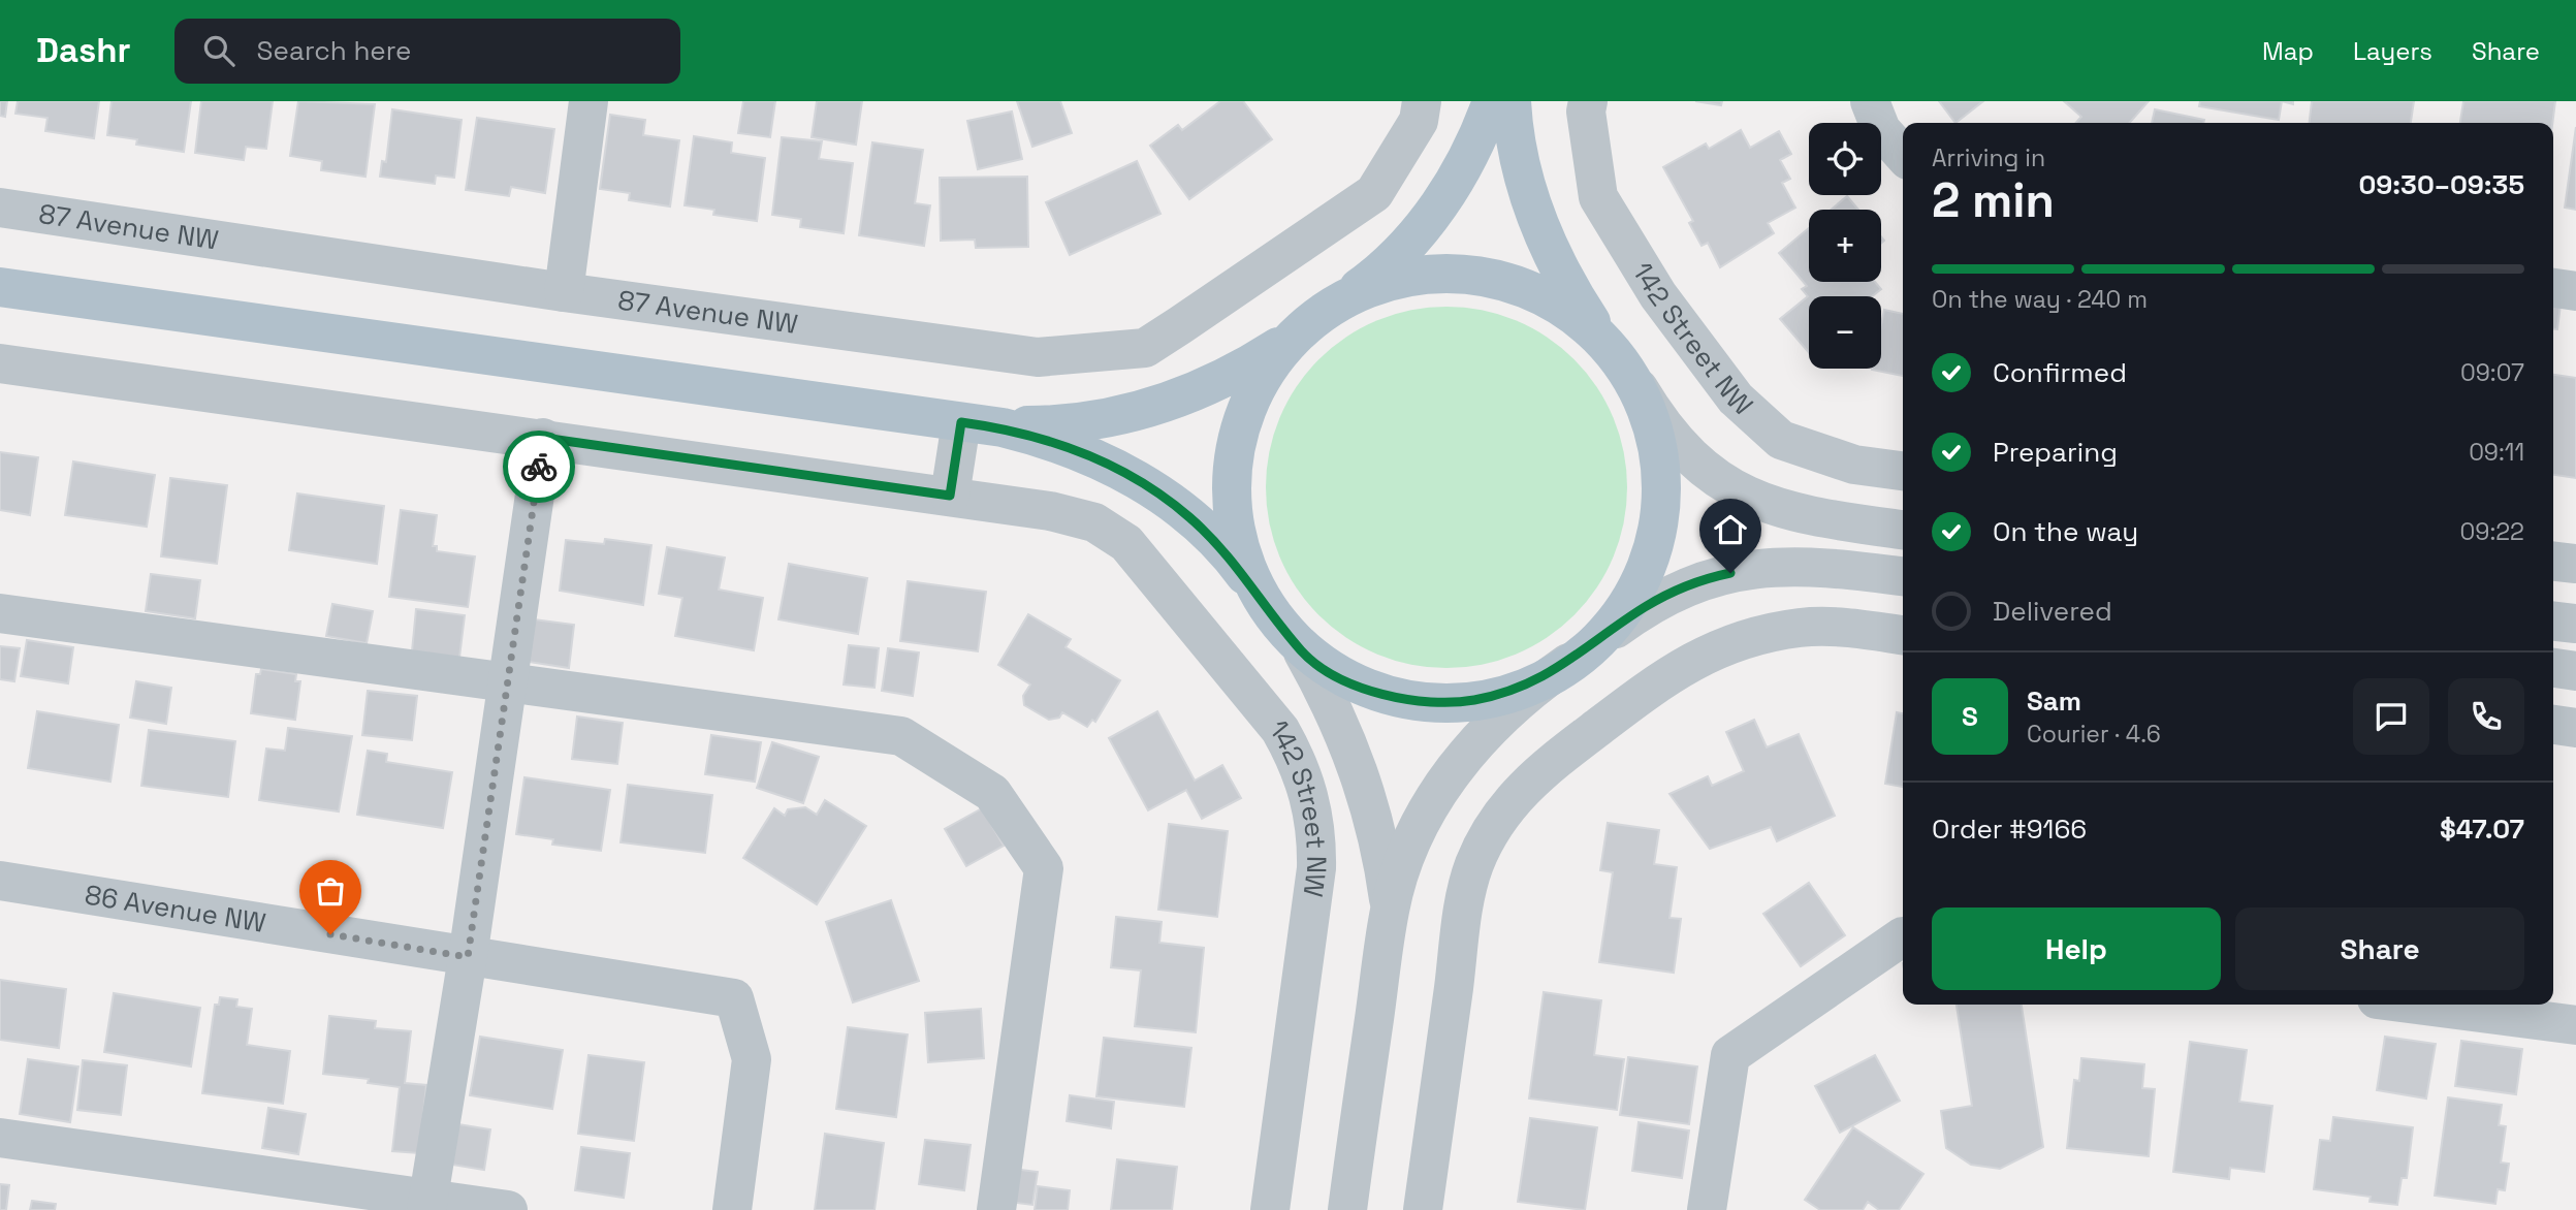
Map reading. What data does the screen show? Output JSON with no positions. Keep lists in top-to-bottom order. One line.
{"streets":{"street":["87 Avenue NW","142 Street NW","86 Avenue NW"]},"page":{"header":"Dashr","search":"Search here","nav":["Map","Layers","Share"],"map_buttons":["+","−"],"heading":["2 min","Arriving in","09:30–09:35"],"panel":["Sam","Courier · 4.6","Order #9166","$47.07"],"bar":"On the way · 240 m","list":[["Confirmed","09:07"],["Preparing","09:11"],["On the way","09:22"],"Delivered"],"round":"S","buttons":["Help","Share"]}}
